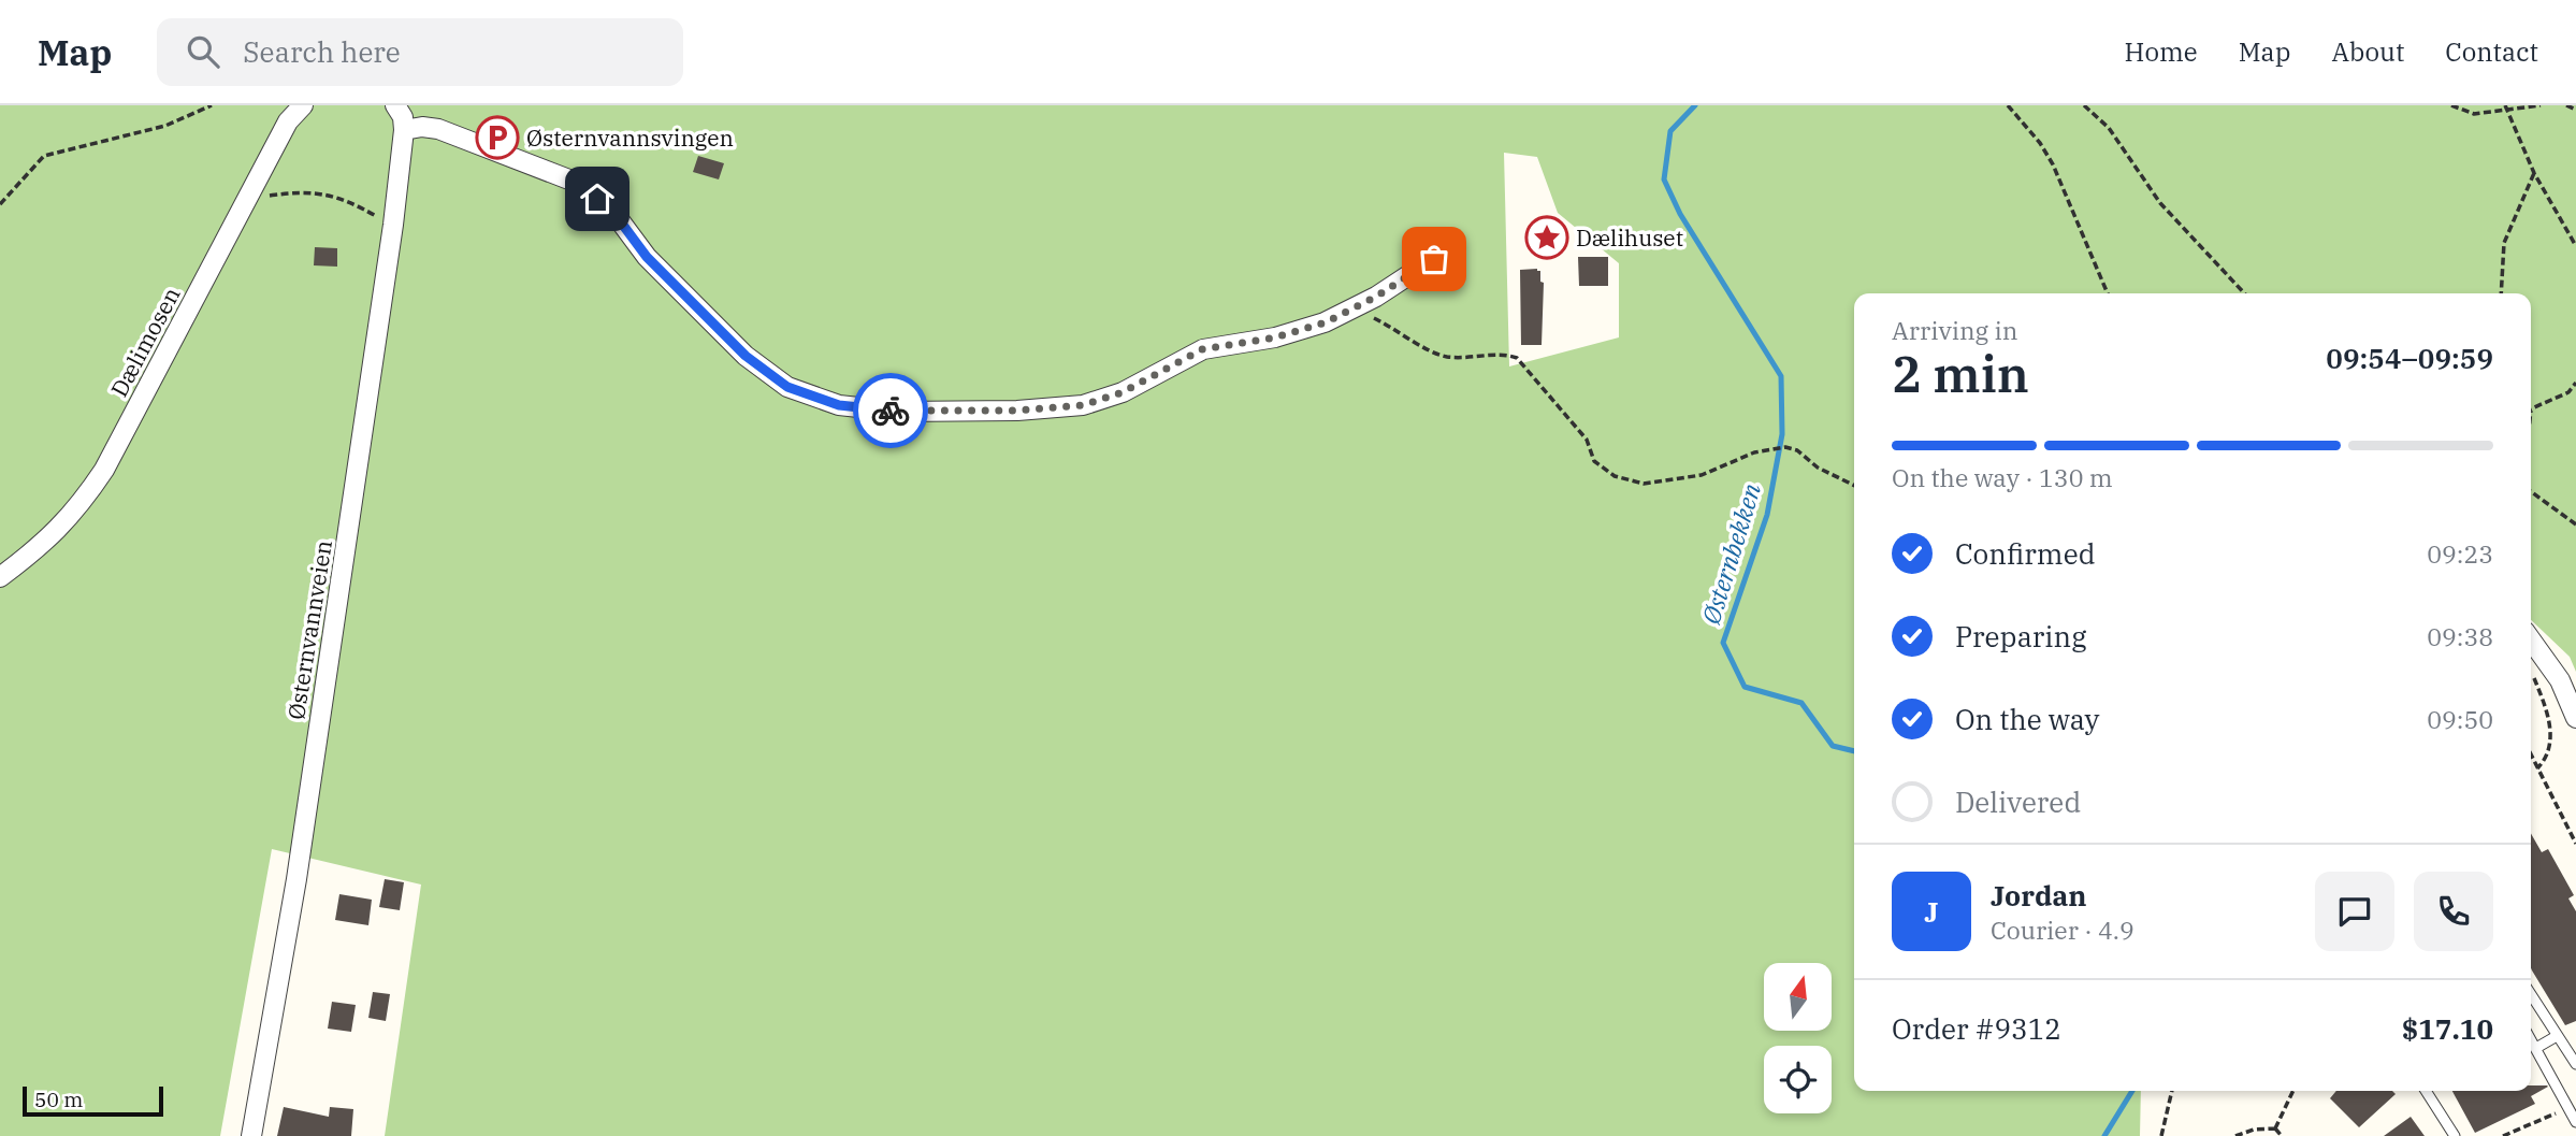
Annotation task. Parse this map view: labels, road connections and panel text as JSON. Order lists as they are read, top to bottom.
{
  "streets": {
    "street": ["Dælimosen", "Østernvannveien"]
  },
  "water": ["Østernbekken"],
  "places": {
    "parking": ["Østernvannsvingen"],
    "place": ["Dælihuset"]
  },
  "scale_bar": "50 m",
  "north": "top",
  "page": {
    "header": "Map",
    "search": "Search here",
    "nav": [
      "Home",
      "Map",
      "About",
      "Contact"
    ],
    "heading": ["2 min", "Arriving in", "09:54–09:59"],
    "panel": [
      "Jordan",
      "Courier · 4.9",
      "Order #9312",
      "$17.10"
    ],
    "bar": "On the way · 130 m",
    "list": [
      ["Confirmed", "09:23"],
      ["Preparing", "09:38"],
      ["On the way", "09:50"],
      "Delivered"
    ],
    "round": "J",
    "scale": "50 m"
  }
}
